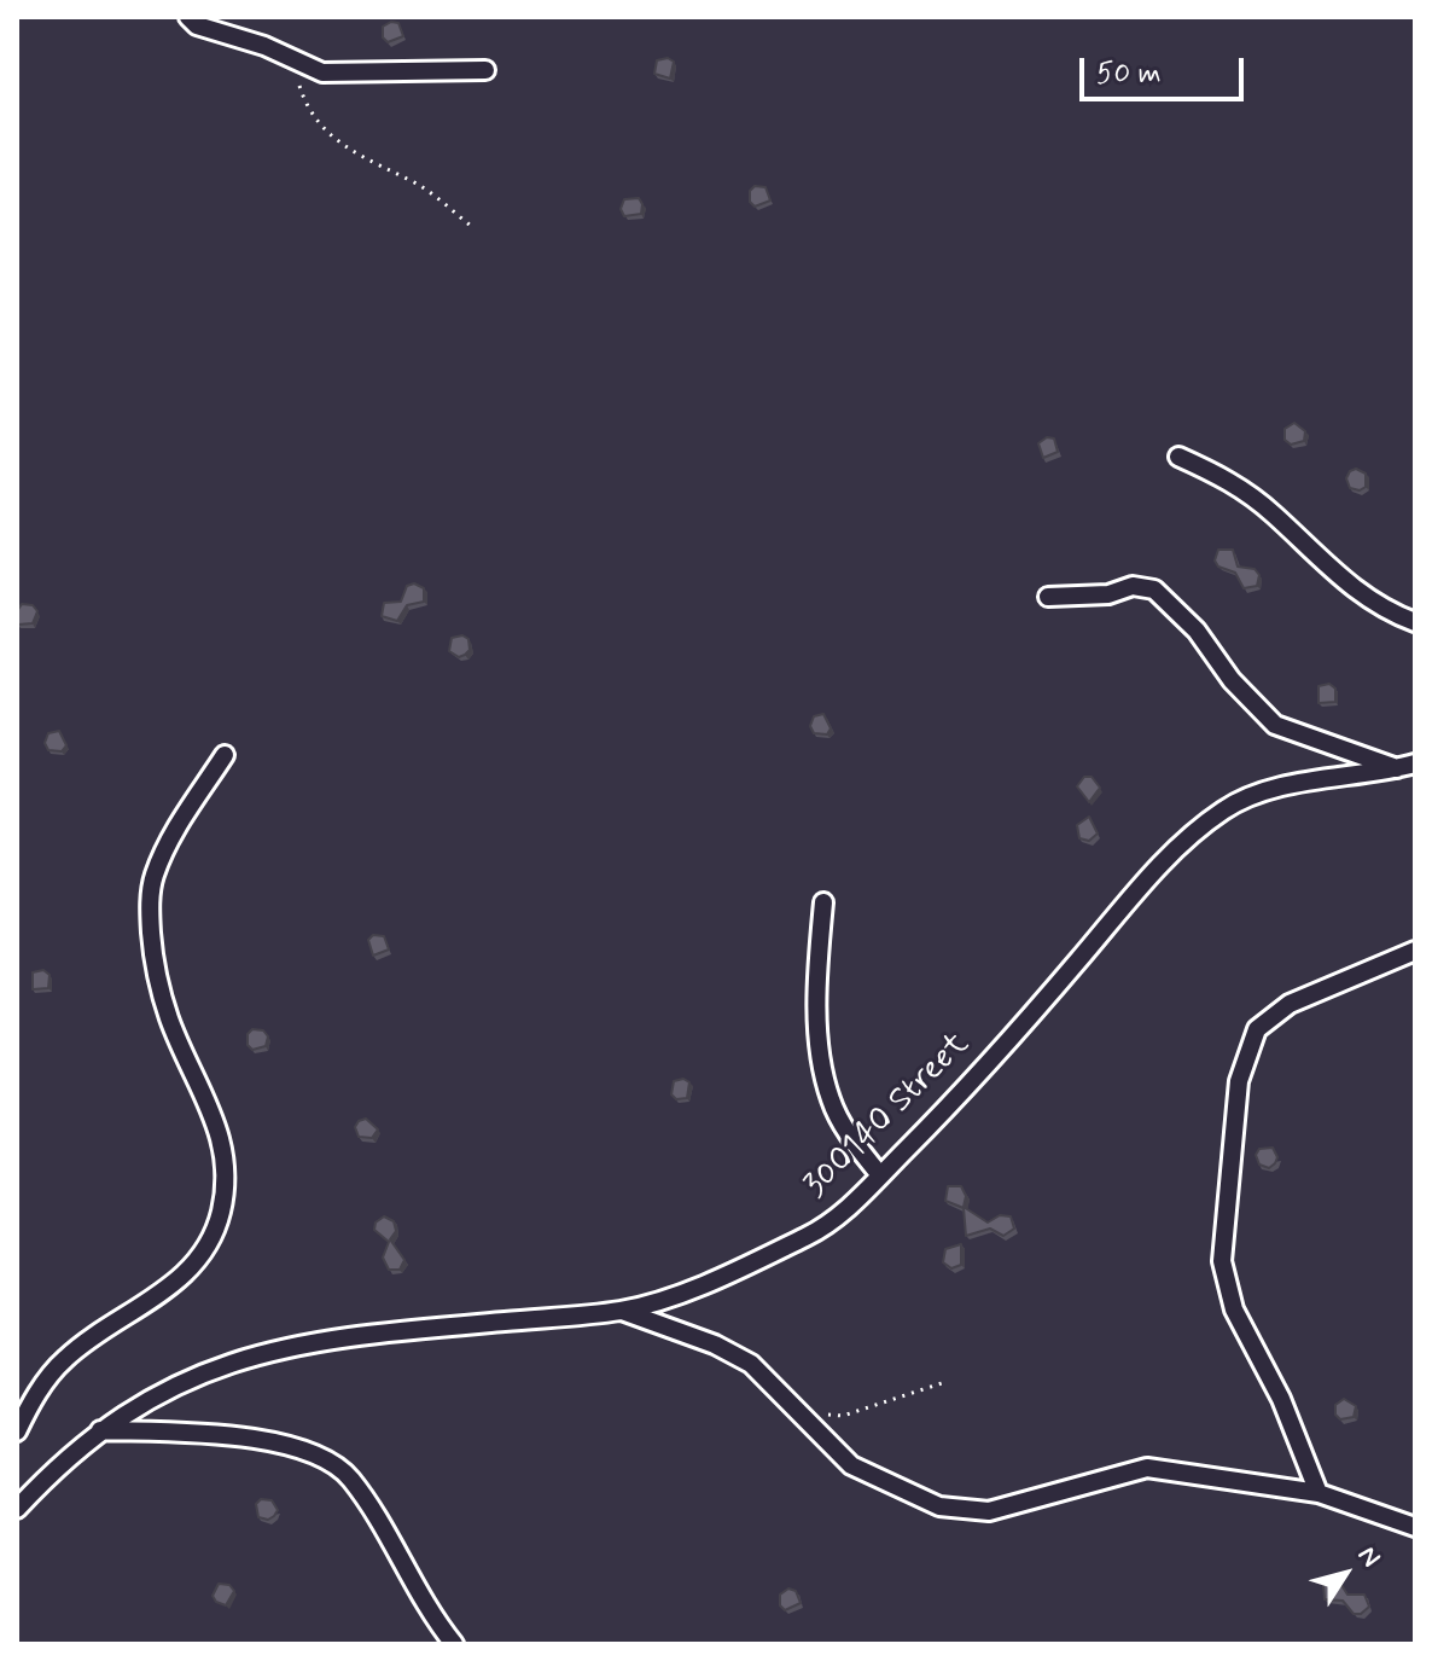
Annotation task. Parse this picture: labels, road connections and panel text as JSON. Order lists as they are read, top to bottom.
{
  "streets": {
    "street": ["300140 Street"]
  },
  "scale_bar": "50 m",
  "north": "top right"
}
